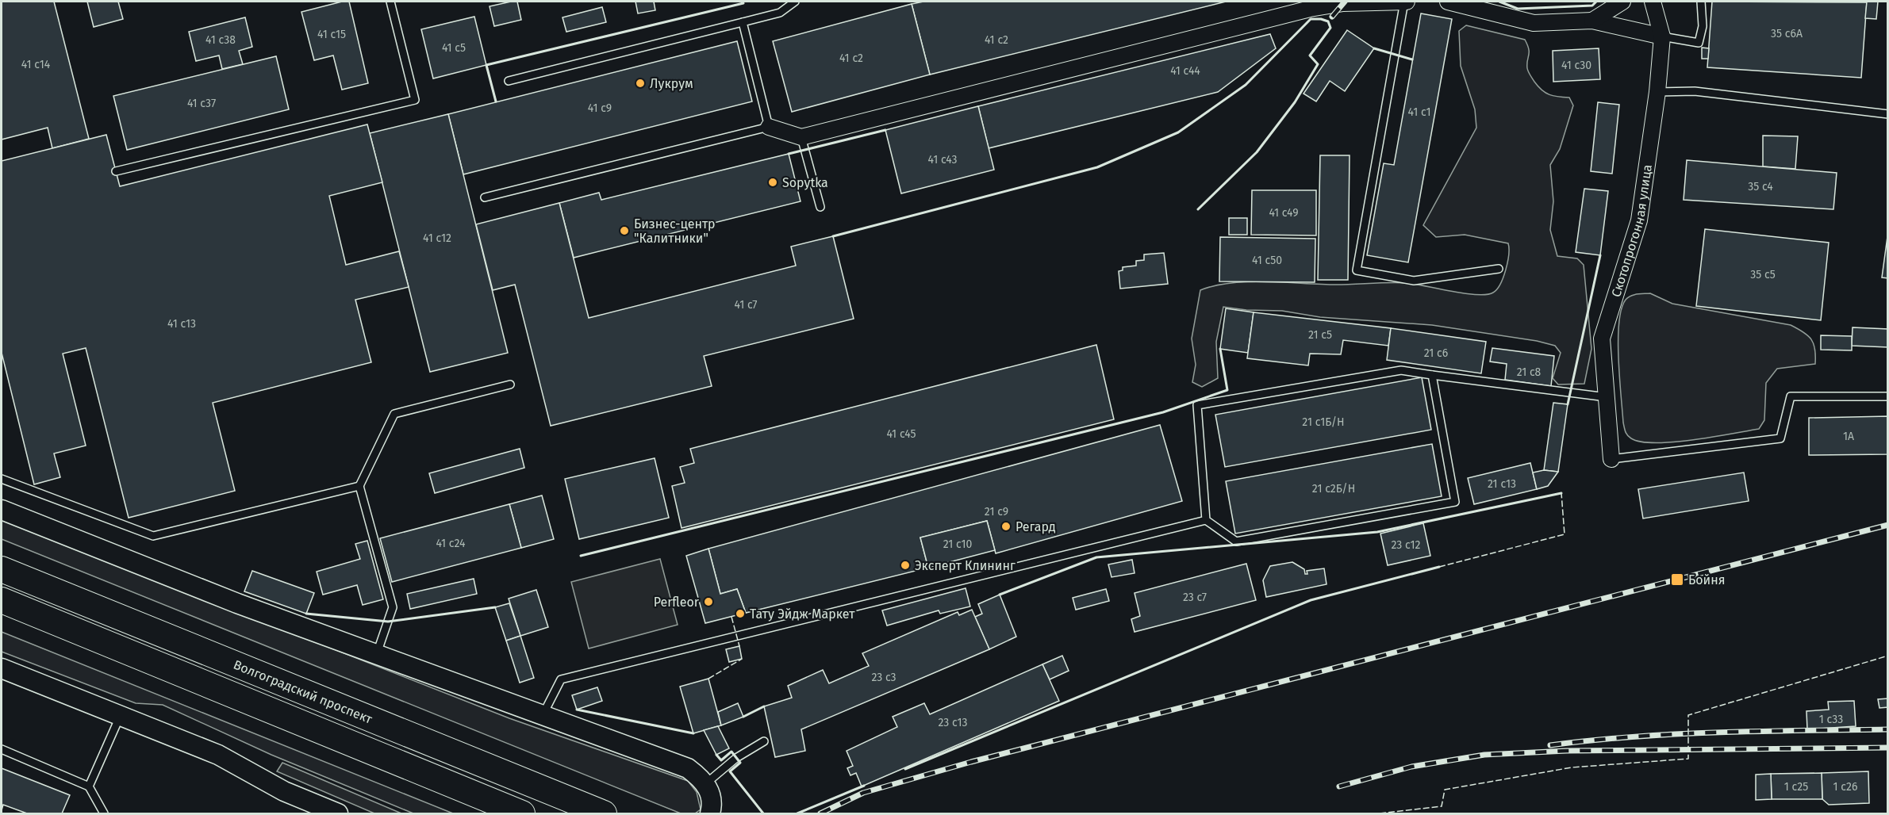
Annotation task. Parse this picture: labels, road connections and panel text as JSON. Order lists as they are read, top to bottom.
{
  "streets": {
    "main road": ["Волгоградский проспект"],
    "street": ["Скотопрогонная улица"]
  },
  "places": {
    "other": [
      "Лукрум",
      "Sopytka",
      "Бизнес-центр \"Калитники\"",
      "Регард",
      "Эксперт Клининг",
      "Perfleor",
      "Тату Эйдж Маркет"
    ],
    "transit": ["Бойня"]
  },
  "house_numbers": [
    "35 с6А",
    "41 с15",
    "41 с38",
    "41 с2",
    "41 с5",
    "41 с2",
    "41 с14",
    "41 с30",
    "41 с44",
    "41 с37",
    "41 с9",
    "41 с1",
    "41 с43",
    "35 с4",
    "41 с49",
    "41 с12",
    "41 с50",
    "35 с5",
    "41 с7",
    "41 с13",
    "21 с5",
    "21 с6",
    "21 с8",
    "21 с1Б/Н",
    "41 c45",
    "1А",
    "21 с13",
    "21 с2Б/Н",
    "21 с9",
    "41 с24",
    "21 с10",
    "23 c12",
    "23 с7",
    "23 с3",
    "1 с33",
    "23 с13",
    "1 с25",
    "1 с26"
  ]
}
